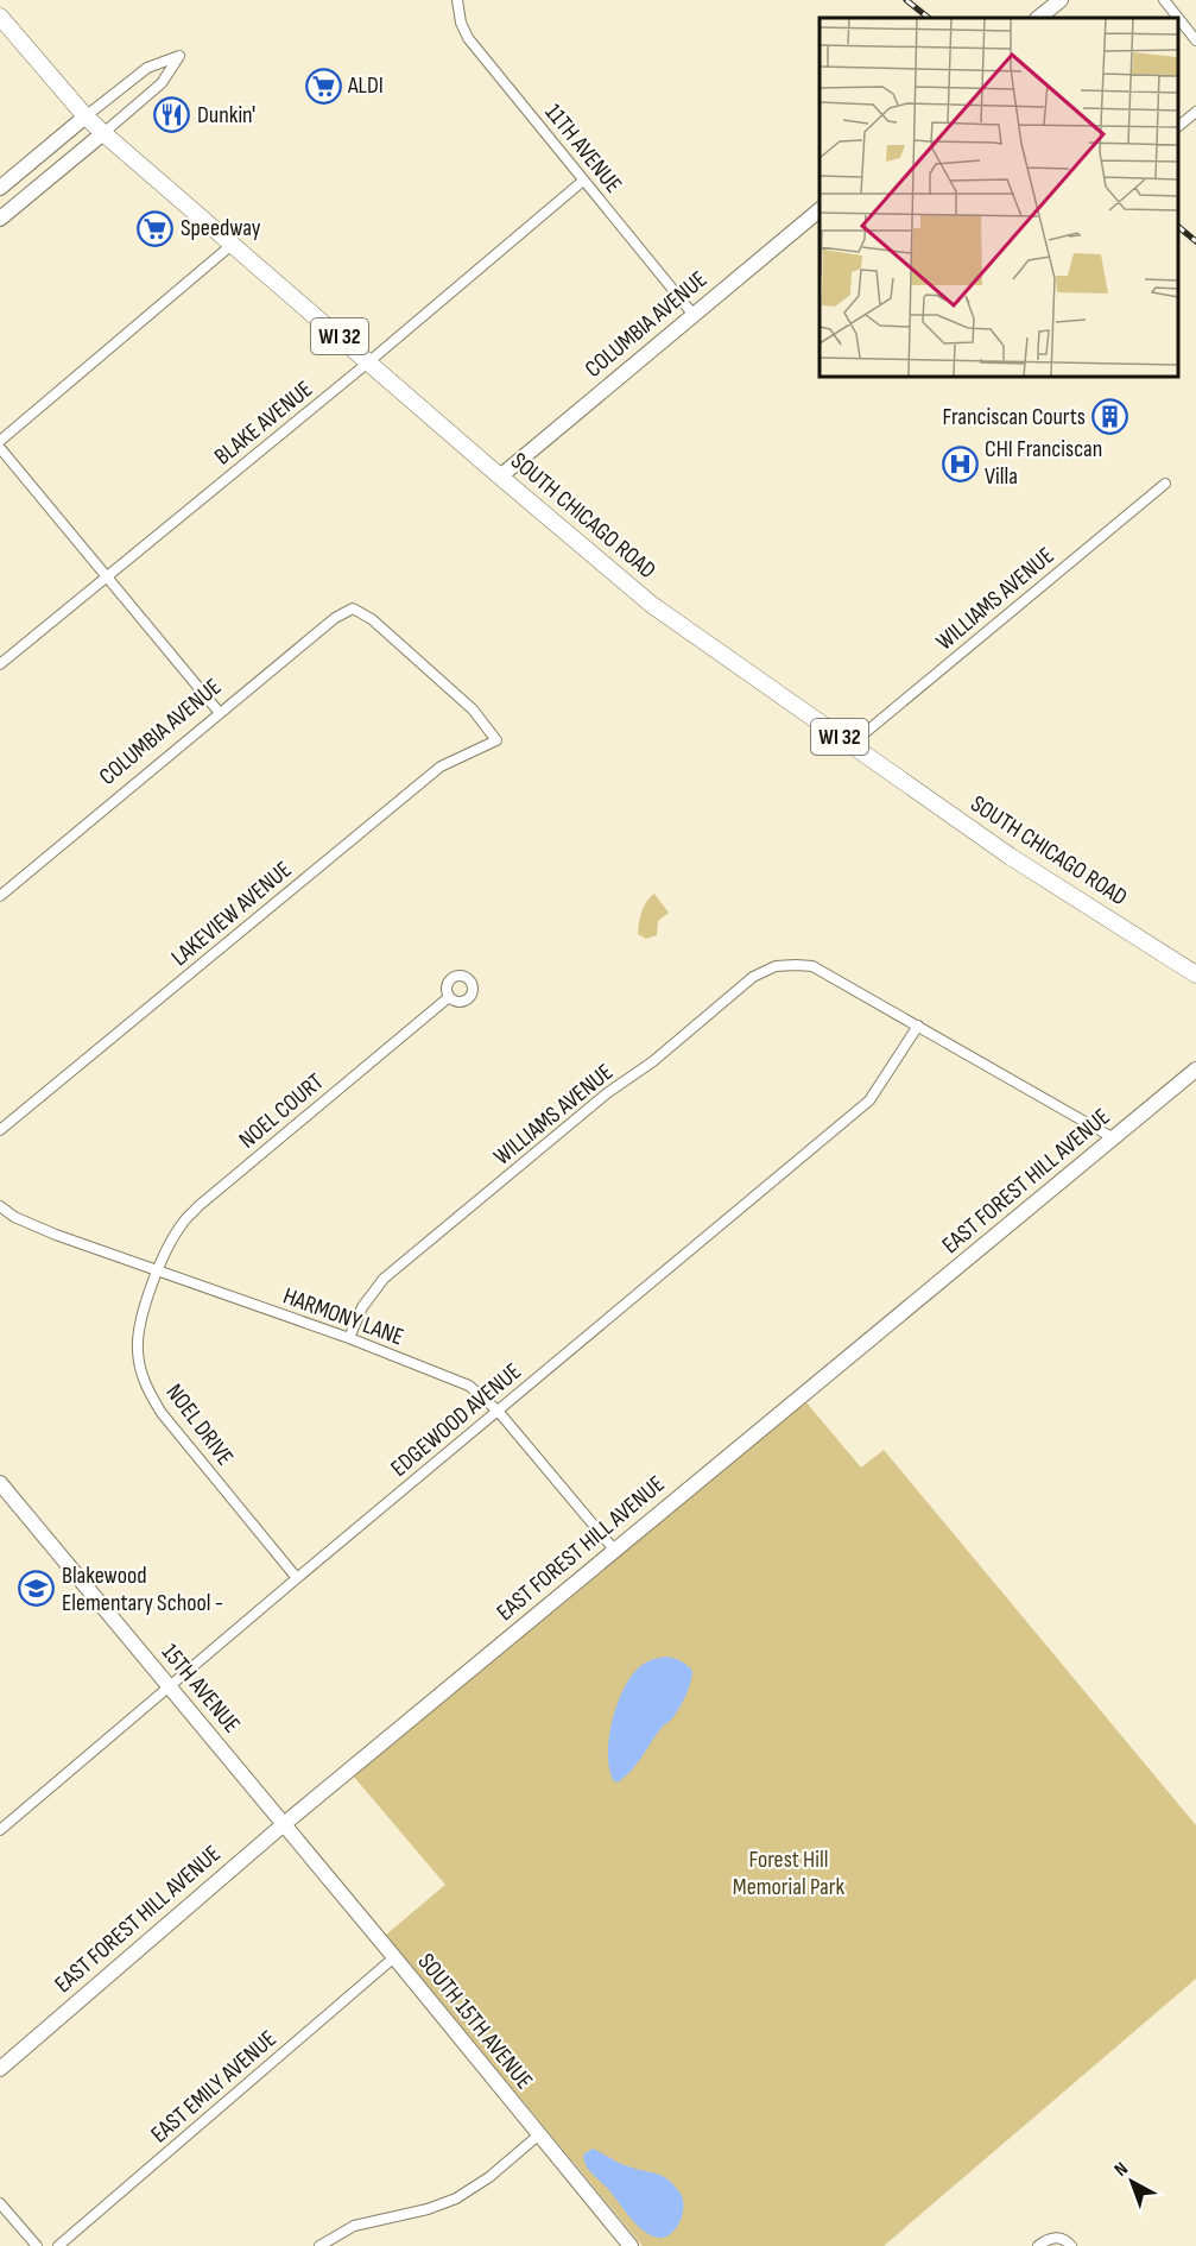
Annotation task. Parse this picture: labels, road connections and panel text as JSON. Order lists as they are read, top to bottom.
{
  "streets": {
    "main road": ["WI 32", "SOUTH CHICAGO ROAD"],
    "street": [
      "11TH AVENUE",
      "COLUMBIA AVENUE",
      "BLAKE AVENUE",
      "WILLIAMS AVENUE",
      "LAKEVIEW AVENUE",
      "NOEL COURT",
      "EAST FOREST HILL AVENUE",
      "HARMONY LANE",
      "EDGEWOOD AVENUE",
      "NOEL DRIVE",
      "15TH AVENUE",
      "SOUTH 15TH AVENUE",
      "EAST EMILY AVENUE"
    ]
  },
  "crossings": [
    ["11TH AVENUE", "COLUMBIA AVENUE"],
    ["11TH AVENUE", "BLAKE AVENUE"],
    ["COLUMBIA AVENUE", "SOUTH CHICAGO ROAD"],
    ["COLUMBIA AVENUE", "LAKEVIEW AVENUE"],
    ["BLAKE AVENUE", "SOUTH CHICAGO ROAD"],
    ["SOUTH CHICAGO ROAD", "WILLIAMS AVENUE"],
    ["WILLIAMS AVENUE", "HARMONY LANE"],
    ["WILLIAMS AVENUE", "EDGEWOOD AVENUE"],
    ["NOEL COURT", "HARMONY LANE"],
    ["NOEL COURT", "NOEL DRIVE"],
    ["EAST FOREST HILL AVENUE", "HARMONY LANE"],
    ["EAST FOREST HILL AVENUE", "15TH AVENUE"],
    ["EAST FOREST HILL AVENUE", "SOUTH 15TH AVENUE"],
    ["HARMONY LANE", "EDGEWOOD AVENUE"],
    ["HARMONY LANE", "NOEL DRIVE"],
    ["EDGEWOOD AVENUE", "NOEL DRIVE"],
    ["EDGEWOOD AVENUE", "15TH AVENUE"],
    ["15TH AVENUE", "SOUTH 15TH AVENUE"],
    ["SOUTH 15TH AVENUE", "EAST EMILY AVENUE"]
  ],
  "parks": ["Forest Hill Memorial Park"],
  "places": {
    "supermarket": ["ALDI", "Speedway"],
    "restaurant": ["Dunkin'"],
    "building": ["Franciscan Courts"],
    "hospital": ["CHI Franciscan Villa"],
    "school or university": ["Blakewood Elementary School -"]
  },
  "north": "top left"
}
